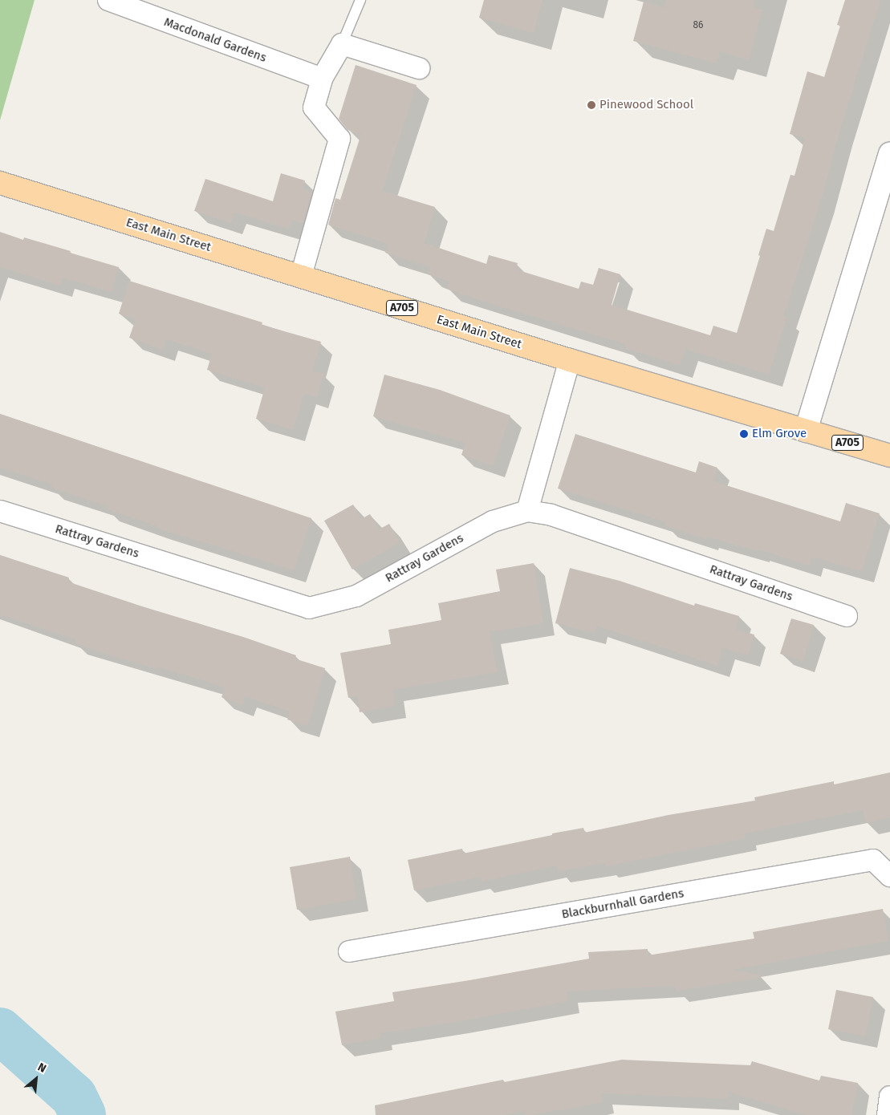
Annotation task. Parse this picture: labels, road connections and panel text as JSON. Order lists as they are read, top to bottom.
{
  "streets": {
    "main road": ["East Main Street", "A705"],
    "street": ["Macdonald Gardens", "Rattray Gardens", "Blackburnhall Gardens"]
  },
  "places": ["Pinewood School", "Elm Grove"],
  "house_numbers": ["86"],
  "north": "top right"
}
